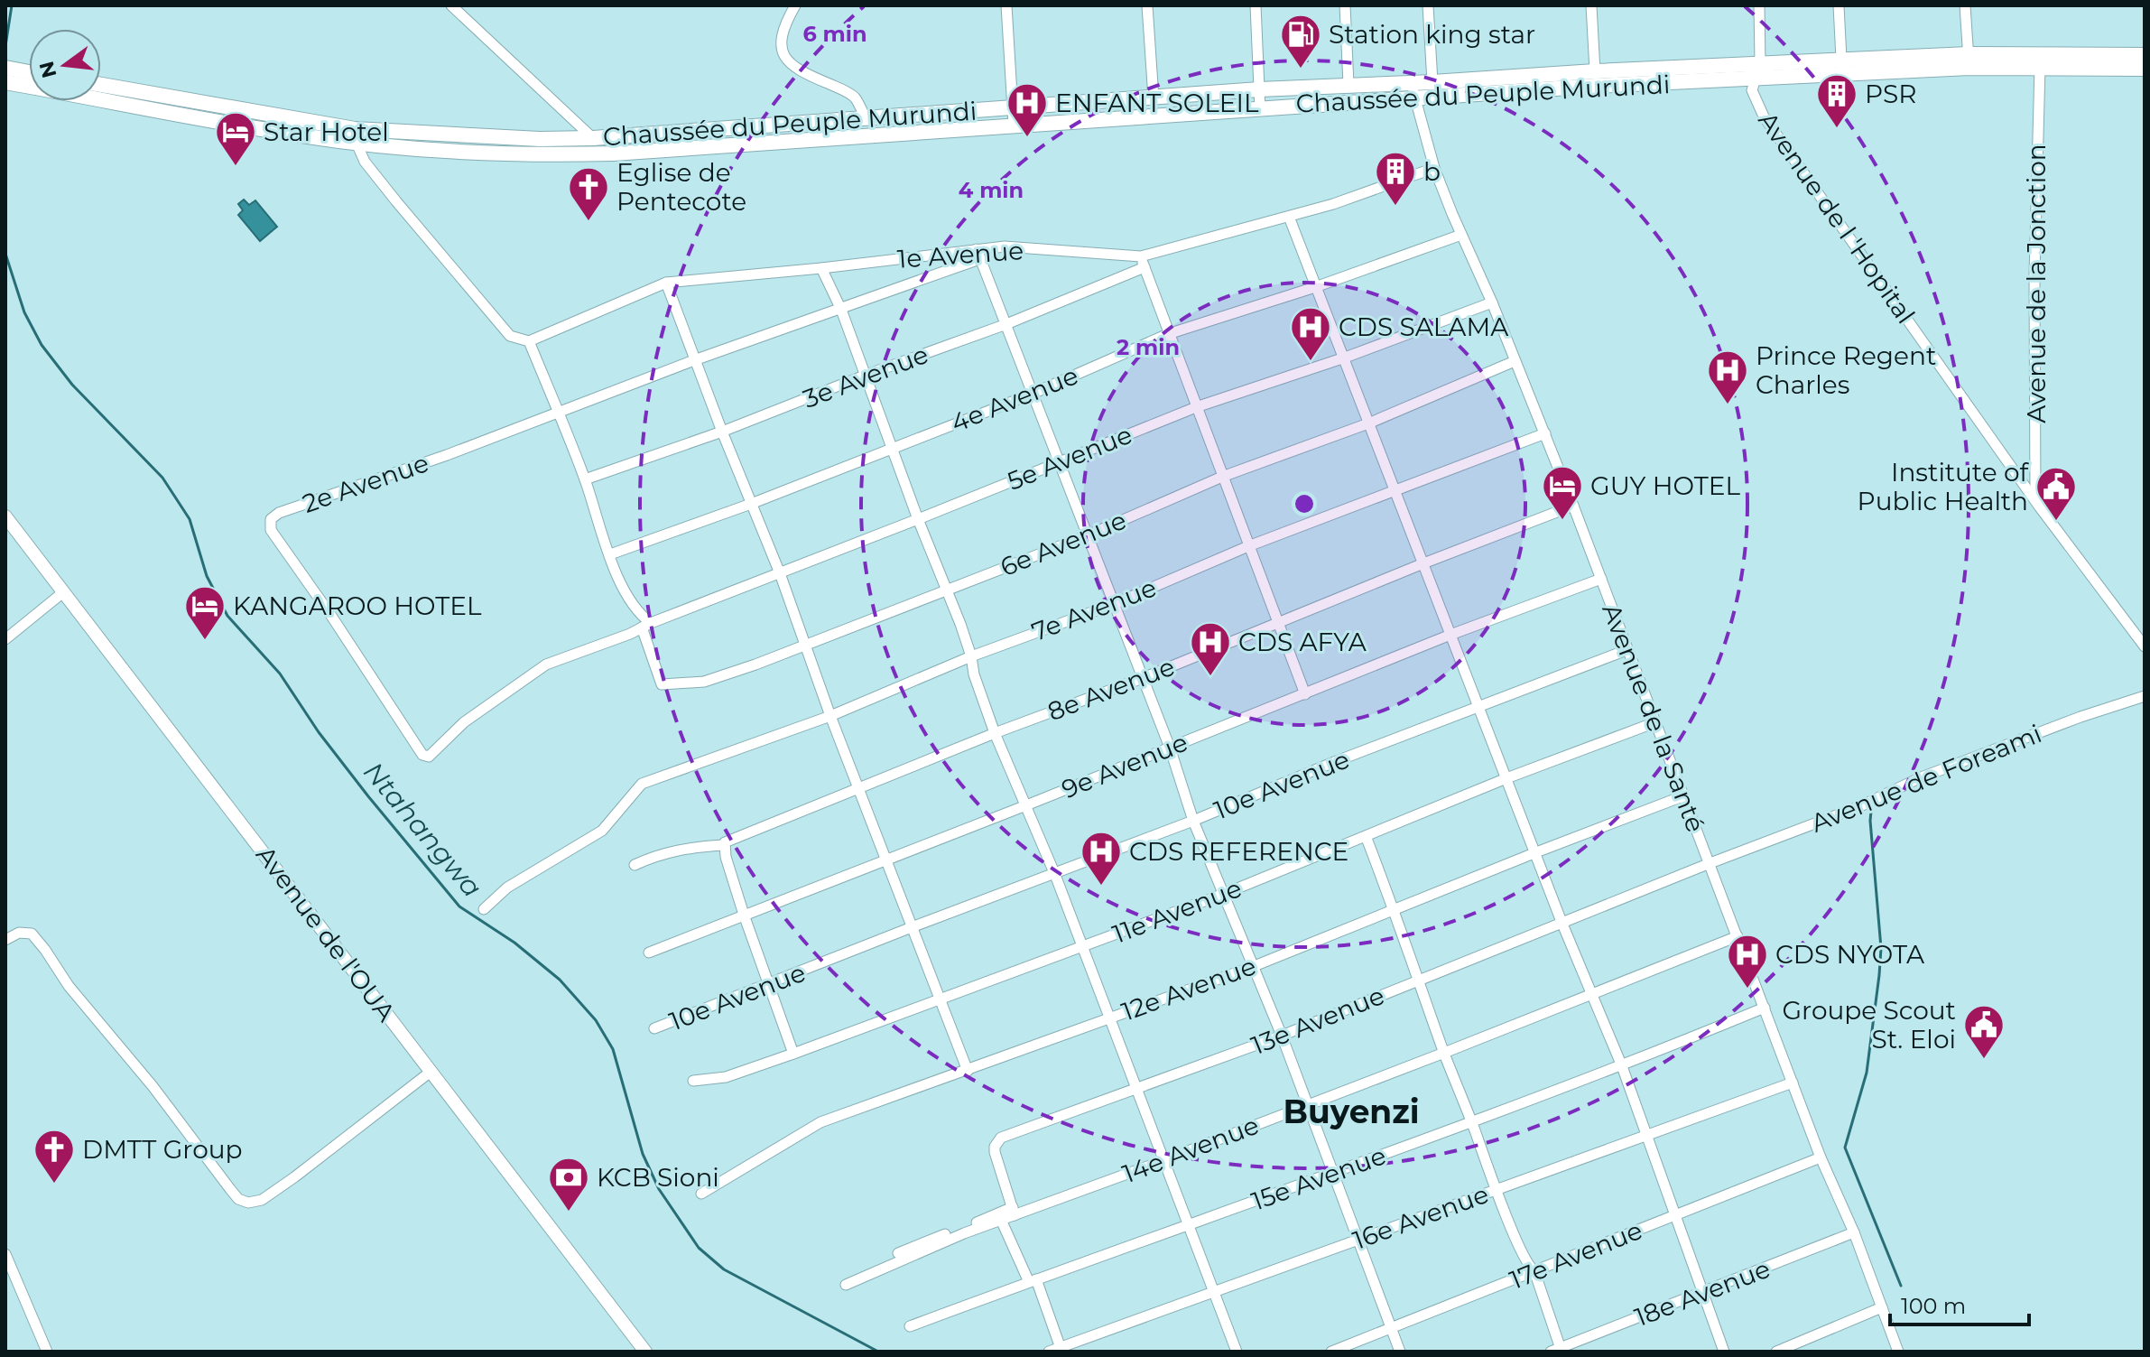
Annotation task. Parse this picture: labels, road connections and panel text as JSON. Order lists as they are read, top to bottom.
{
  "streets": {
    "highway": ["Chaussée du Peuple Murundi"],
    "main road": ["Avenue de l'OUA"],
    "street": [
      "Avenue de l 'Hopital",
      "1e Avenue",
      "Avenue de la Jonction",
      "3e Avenue",
      "4e Avenue",
      "5e Avenue",
      "2e Avenue",
      "6e Avenue",
      "7e Avenue",
      "8e Avenue",
      "Avenue de la Santé",
      "9e Avenue",
      "Avenue de Foreami",
      "10e Avenue",
      "11e Avenue",
      "12e Avenue",
      "13e Avenue",
      "14e Avenue",
      "15e Avenue",
      "16e Avenue",
      "17e Avenue",
      "18e Avenue"
    ]
  },
  "crossings": [
    ["Chaussée du Peuple Murundi", "Avenue de l 'Hopital"],
    ["Chaussée du Peuple Murundi", "Avenue de la Jonction"],
    ["Chaussée du Peuple Murundi", "Avenue de la Santé"],
    ["Avenue de l 'Hopital", "Avenue de la Jonction"],
    ["1e Avenue", "3e Avenue"],
    ["1e Avenue", "2e Avenue"],
    ["1e Avenue", "Avenue de la Santé"],
    ["4e Avenue", "Avenue de la Santé"],
    ["5e Avenue", "2e Avenue"],
    ["5e Avenue", "6e Avenue"],
    ["5e Avenue", "Avenue de la Santé"],
    ["2e Avenue", "6e Avenue"],
    ["6e Avenue", "Avenue de la Santé"],
    ["7e Avenue", "Avenue de la Santé"],
    ["8e Avenue", "Avenue de la Santé"],
    ["Avenue de la Santé", "9e Avenue"],
    ["Avenue de la Santé", "Avenue de Foreami"],
    ["Avenue de la Santé", "10e Avenue"],
    ["Avenue de la Santé", "11e Avenue"],
    ["Avenue de la Santé", "12e Avenue"],
    ["Avenue de la Santé", "13e Avenue"],
    ["Avenue de la Santé", "14e Avenue"],
    ["Avenue de la Santé", "15e Avenue"],
    ["Avenue de la Santé", "16e Avenue"],
    ["Avenue de la Santé", "17e Avenue"],
    ["Avenue de la Santé", "18e Avenue"],
    ["Avenue de Foreami", "13e Avenue"],
    ["13e Avenue", "14e Avenue"]
  ],
  "districts": ["Buyenzi"],
  "water": ["Ntahangwa"],
  "places": {
    "fuel station": ["Station king star"],
    "building": ["PSR", "b"],
    "hospital": [
      "ENFANT SOLEIL",
      "CDS SALAMA",
      "Prince Regent Charles",
      "CDS AFYA",
      "CDS REFERENCE",
      "CDS NYOTA"
    ],
    "hotel": ["Star Hotel", "GUY HOTEL", "KANGAROO HOTEL"],
    "church": ["Eglise de Pentecote", "DMTT Group"],
    "public building": ["Institute of Public Health", "Groupe Scout St. Eloi"],
    "bank": ["KCB Sioni"]
  },
  "scale_bar": "100 m",
  "north": "left",
  "rings": ["6 min", "4 min", "2 min"]
}
